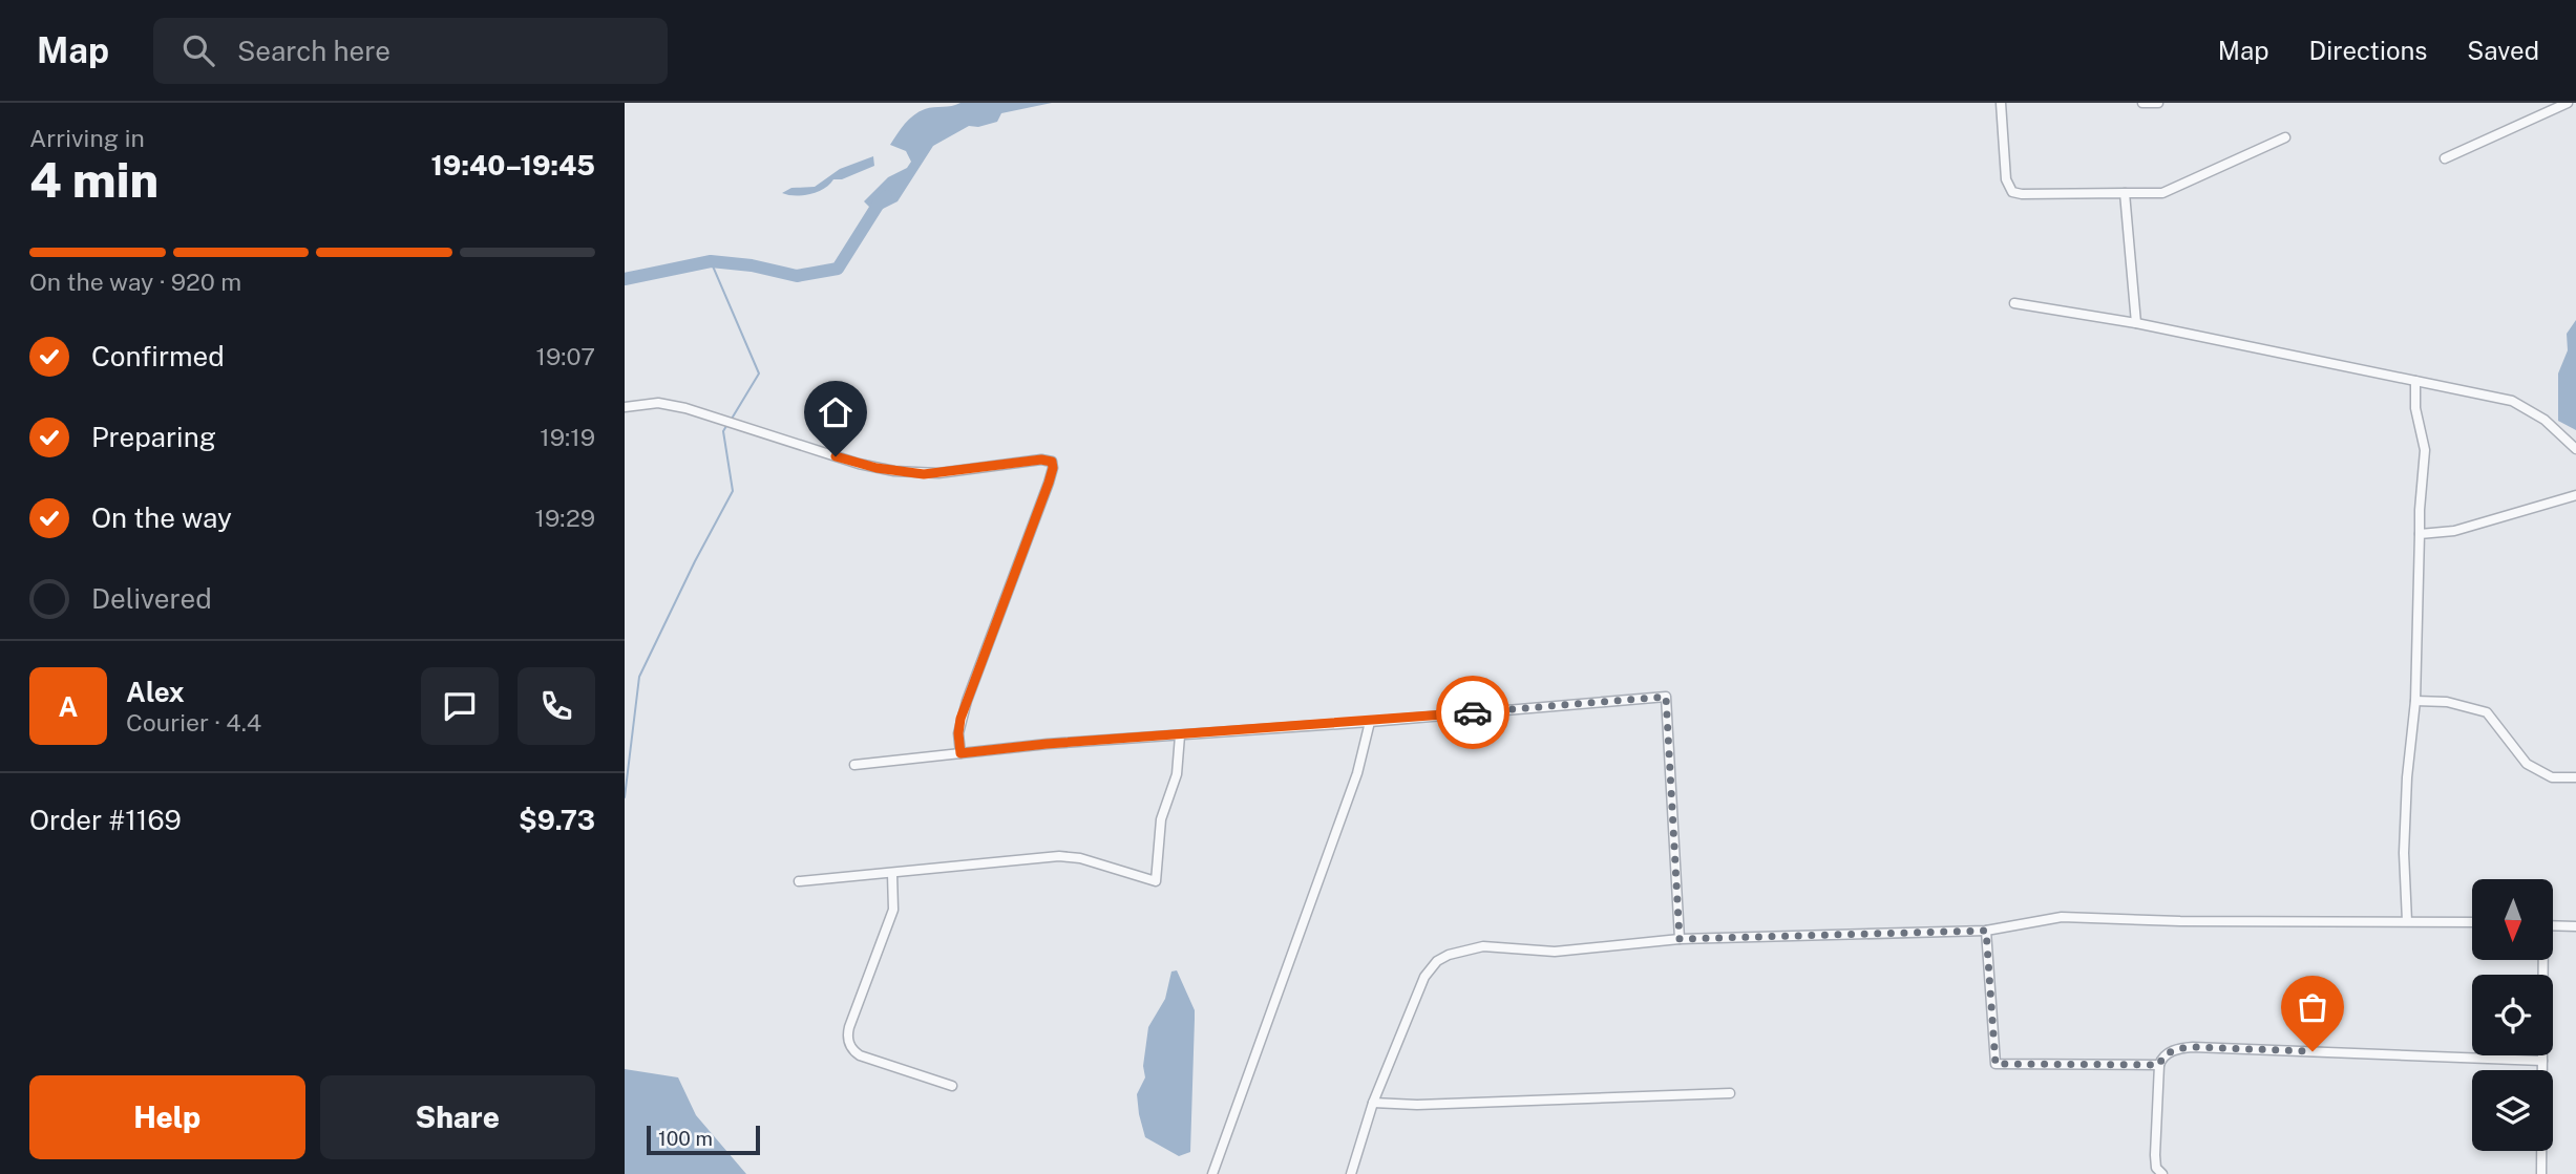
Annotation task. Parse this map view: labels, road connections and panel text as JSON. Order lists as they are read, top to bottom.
{
  "scale_bar": "100 m",
  "north": "bottom",
  "page": {
    "header": "Map",
    "search": "Search here",
    "nav": ["Map", "Directions", "Saved"],
    "heading": ["4 min", "Arriving in", "19:40–19:45"],
    "panel": [
      "Alex",
      "Courier · 4.4",
      "Order #1169",
      "$9.73"
    ],
    "bar": "On the way · 920 m",
    "list": [
      ["Confirmed", "19:07"],
      ["Preparing", "19:19"],
      ["On the way", "19:29"],
      "Delivered"
    ],
    "round": "A",
    "buttons": ["Help", "Share"],
    "scale": "100 m"
  }
}
